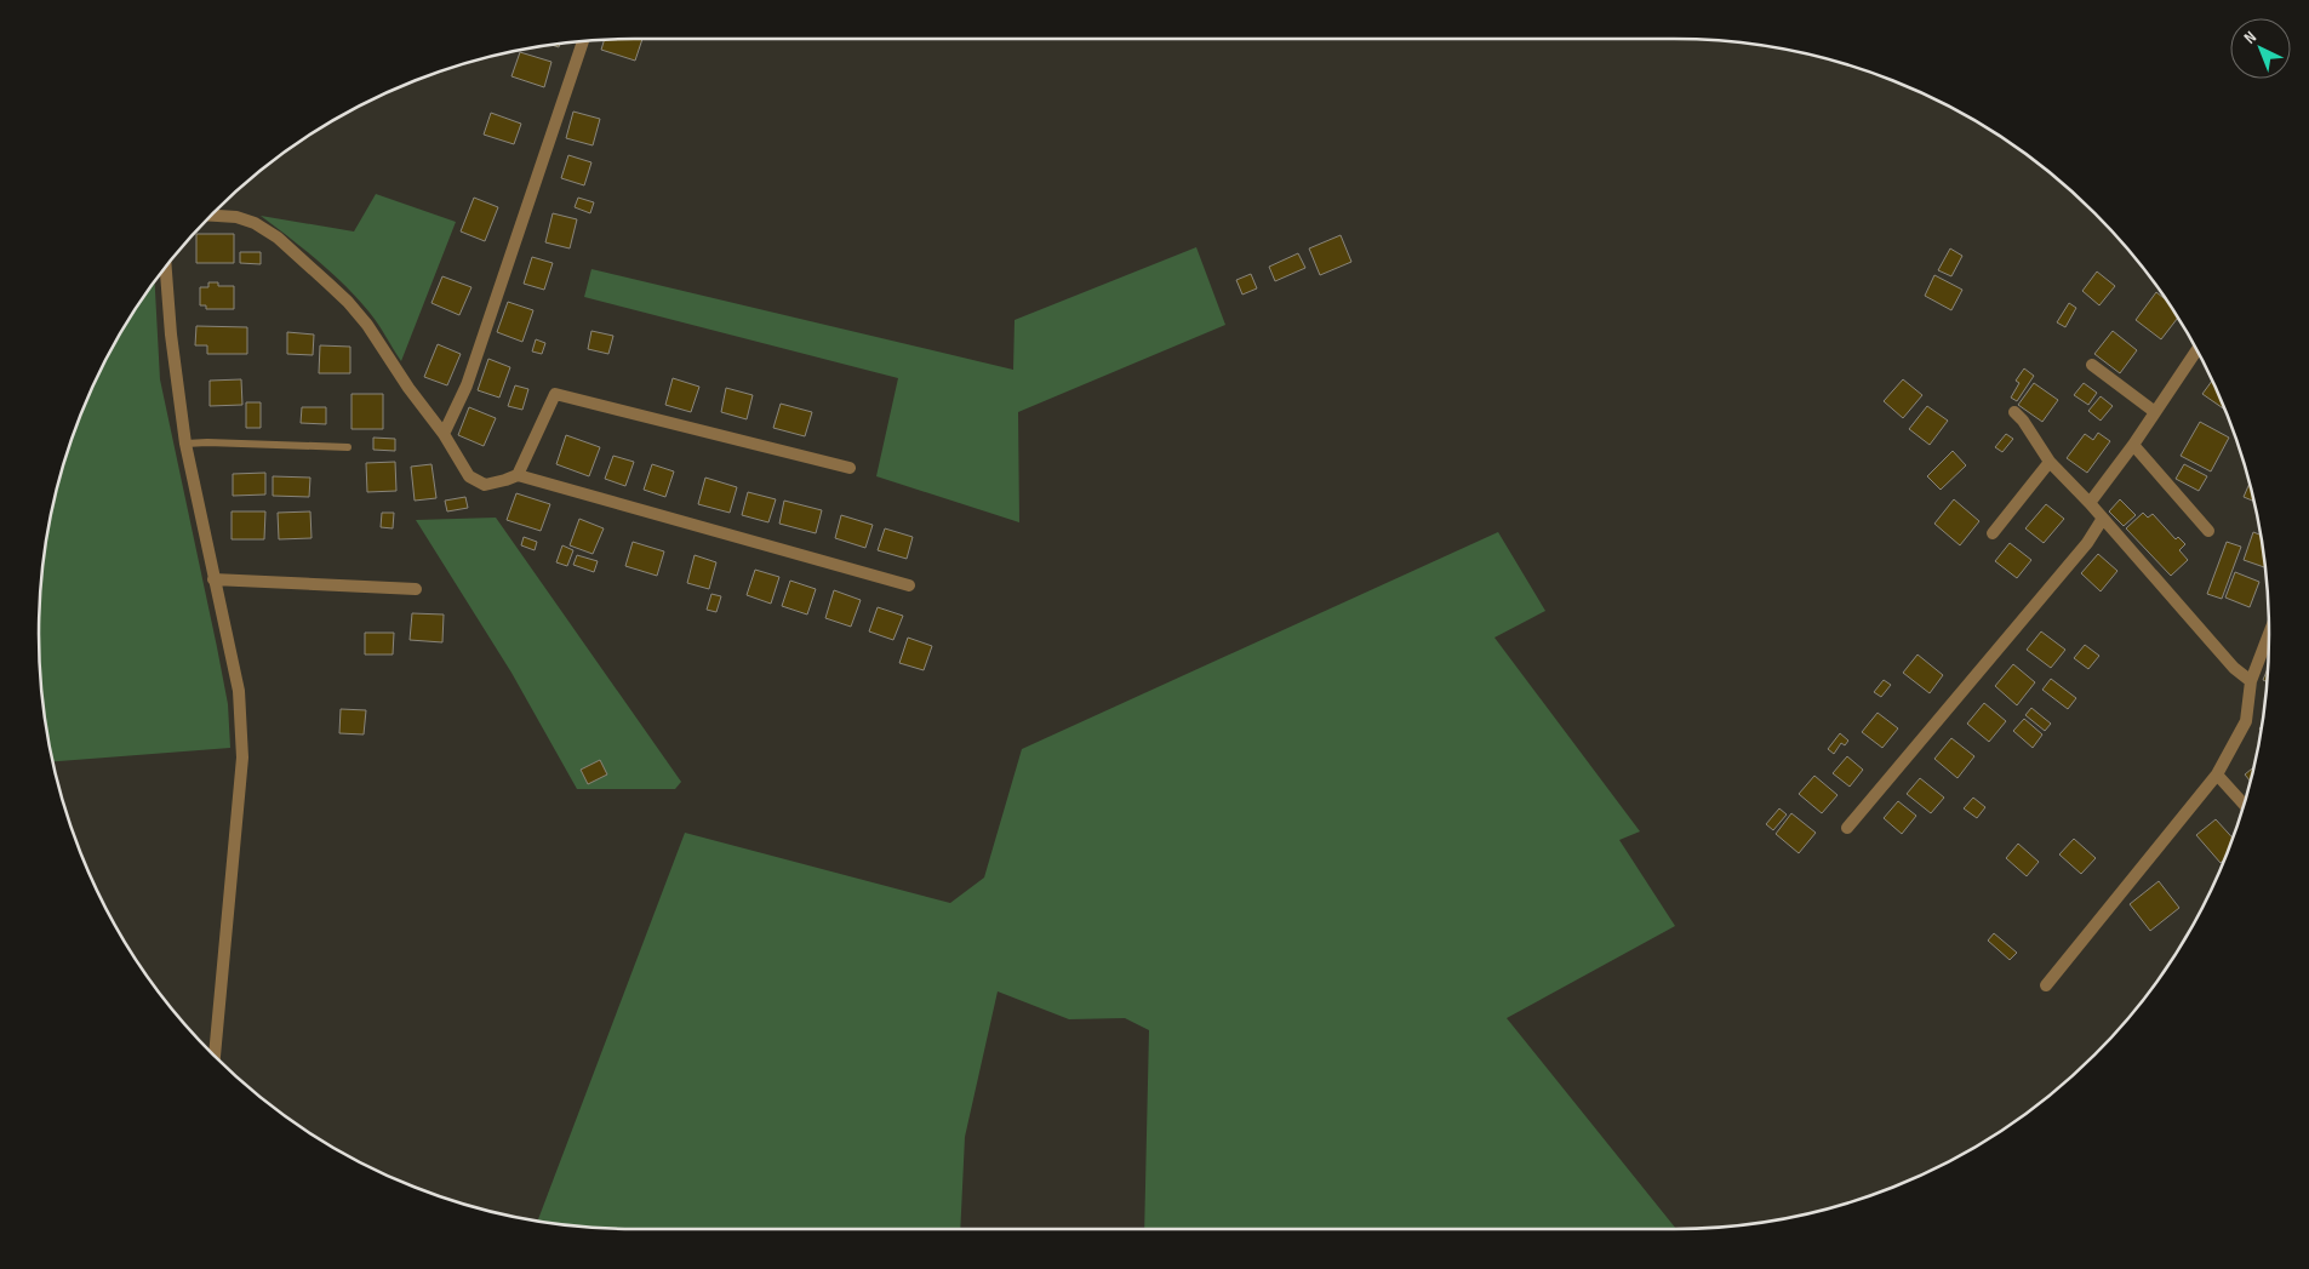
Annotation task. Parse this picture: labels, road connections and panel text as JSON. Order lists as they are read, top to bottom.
{
  "north": "top left"
}
